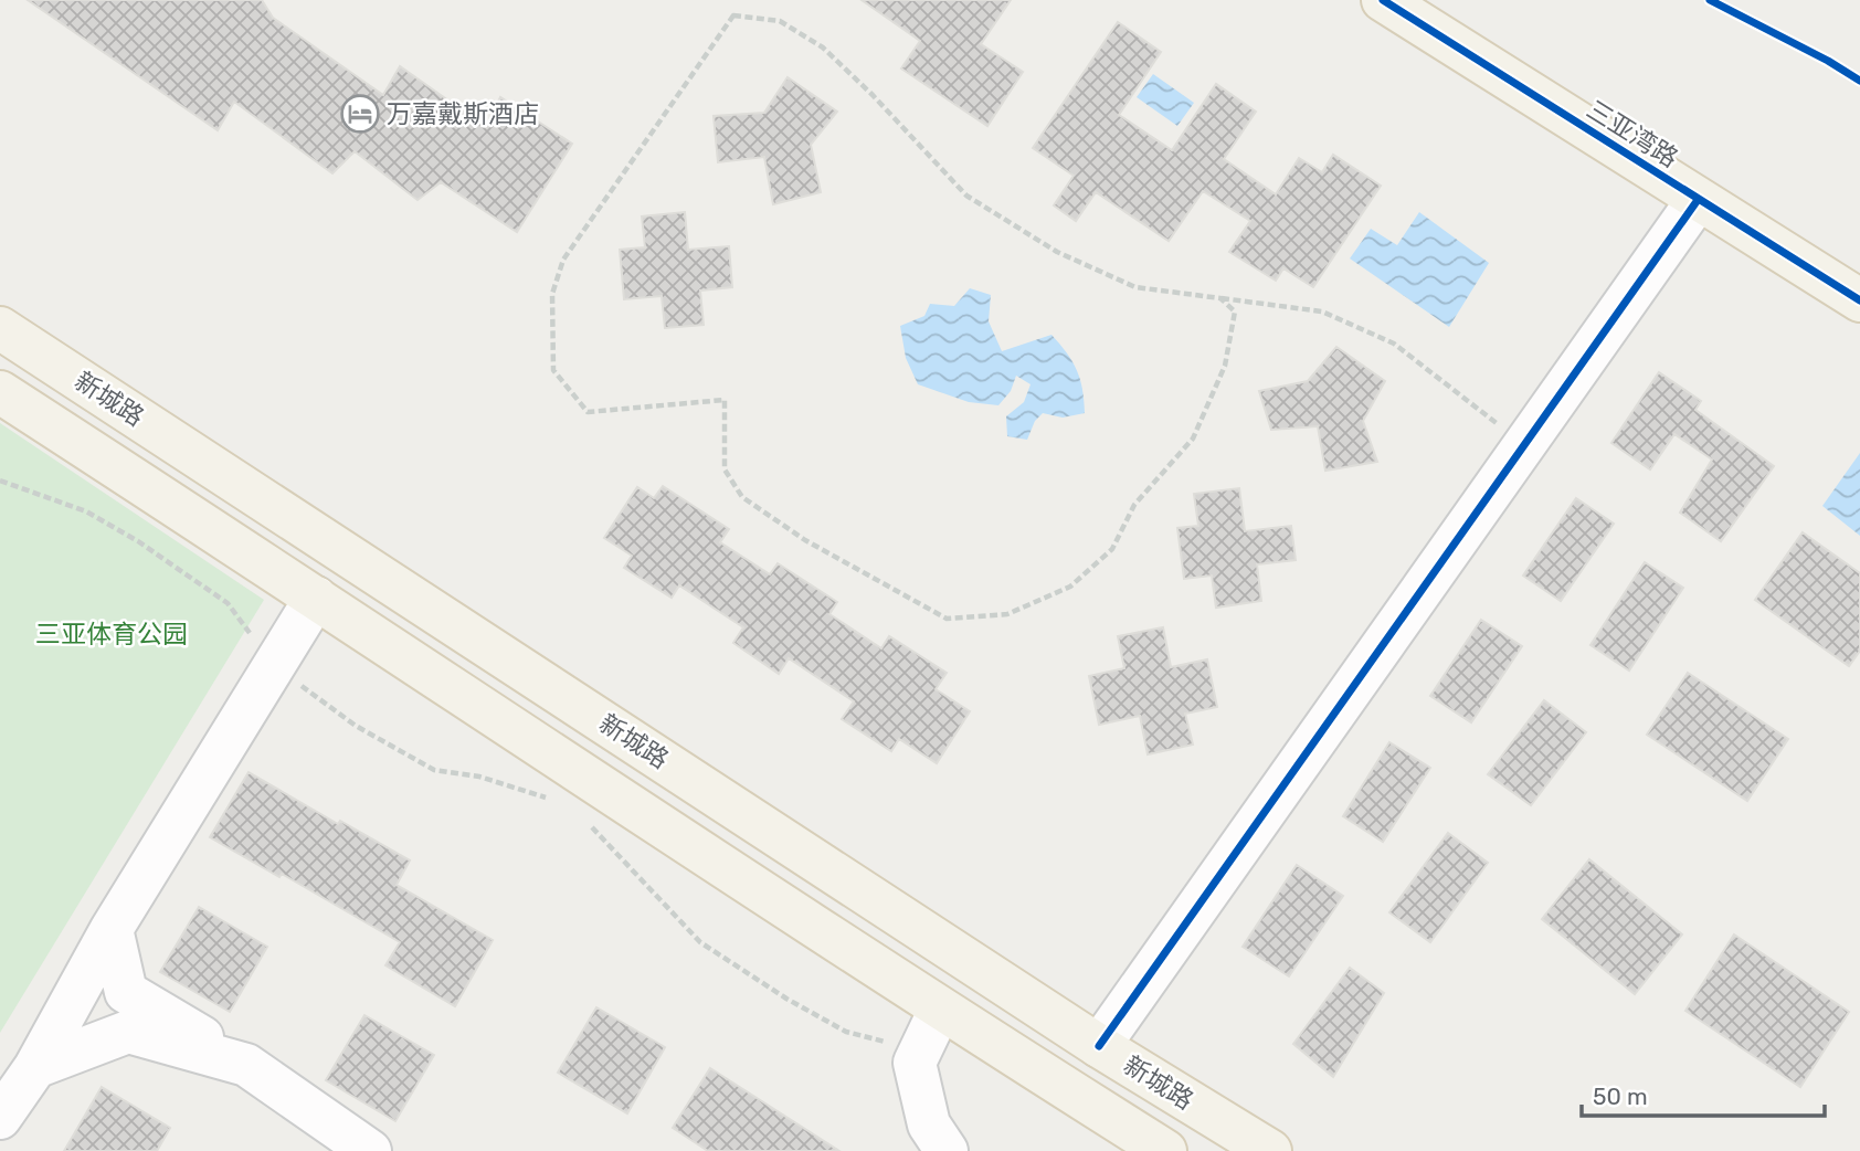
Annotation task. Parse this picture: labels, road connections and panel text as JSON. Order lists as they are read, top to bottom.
{
  "streets": {
    "main road": ["三亚湾路", "新城路"]
  },
  "parks": ["三亚体育公园"],
  "places": {
    "hotel": ["万嘉戴斯酒店"]
  },
  "scale_bar": "50 m"
}
